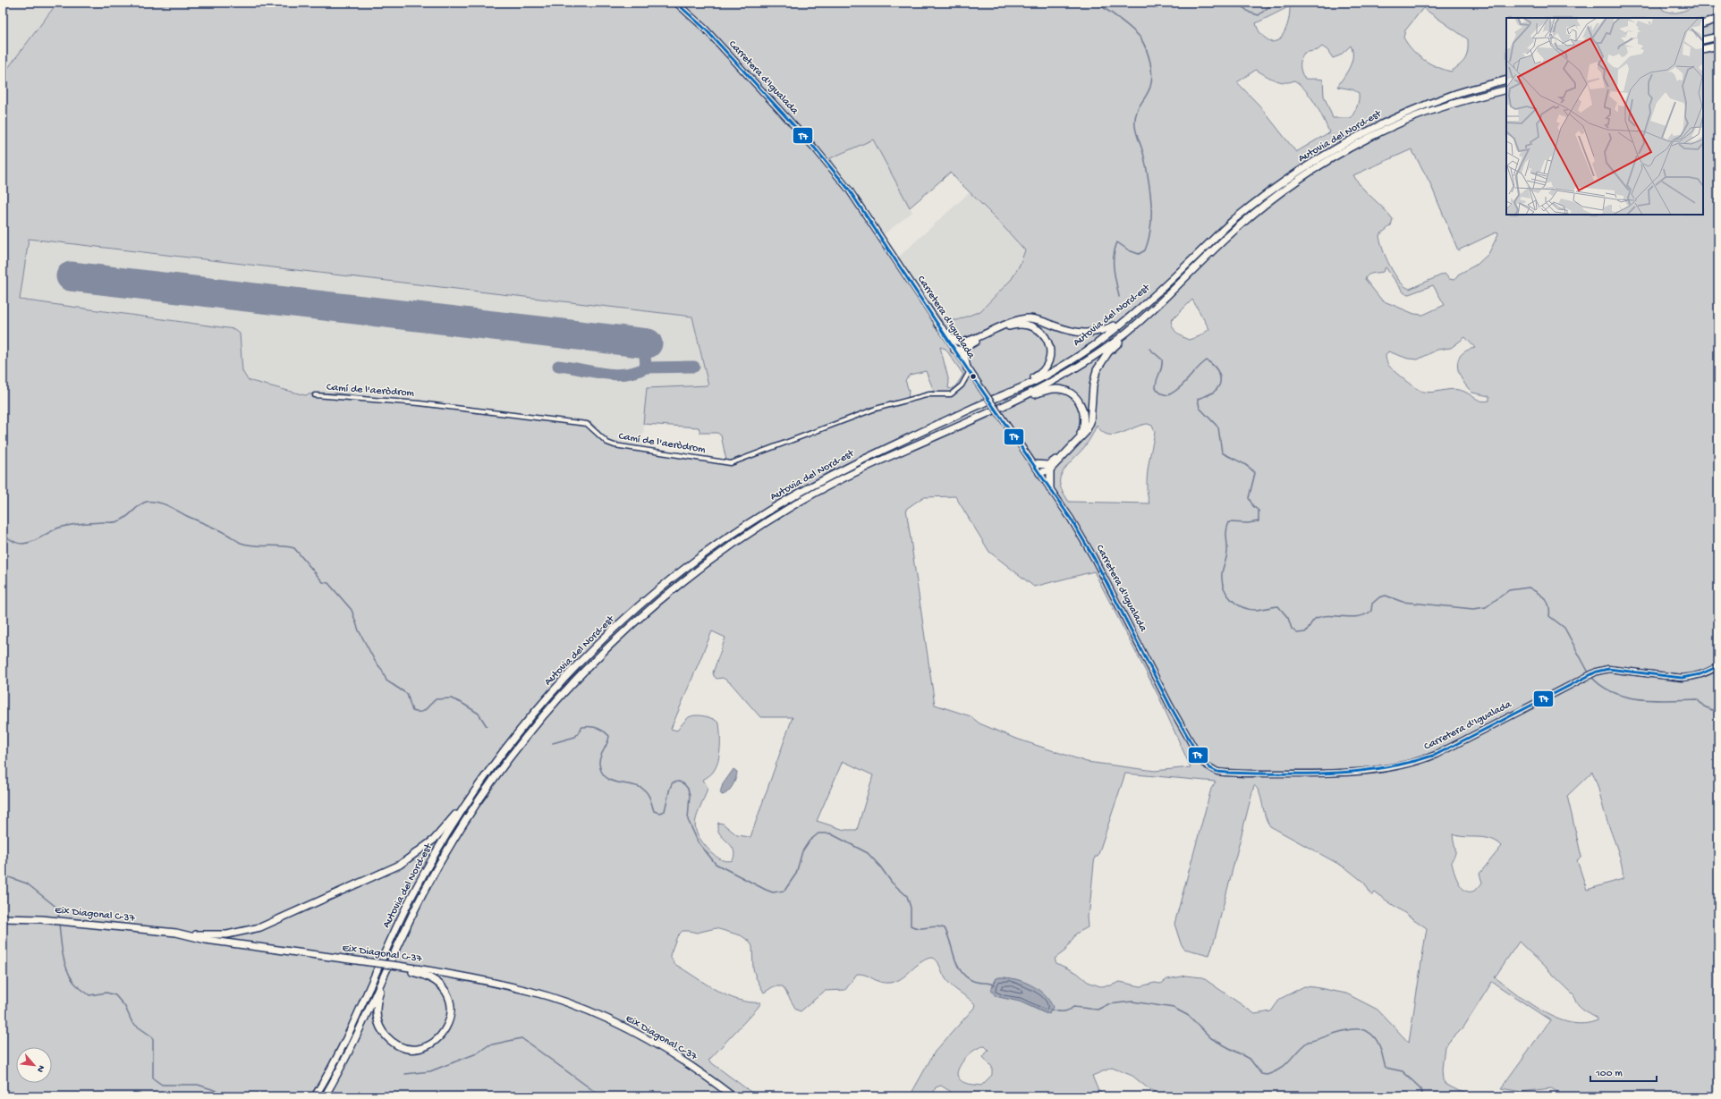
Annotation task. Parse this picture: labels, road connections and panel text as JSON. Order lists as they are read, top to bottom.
{
  "streets": {
    "highway": ["Autovia del Nord-est", "Eix Diagonal C-37"],
    "street": ["Carretera d'Igualada", "Camí de l'aeròdrom"]
  },
  "crossings": [
    ["Carretera d'Igualada", "Camí de l'aeròdrom"]
  ],
  "lines": ["transit line T7"],
  "scale_bar": "100 m",
  "north": "bottom right"
}
